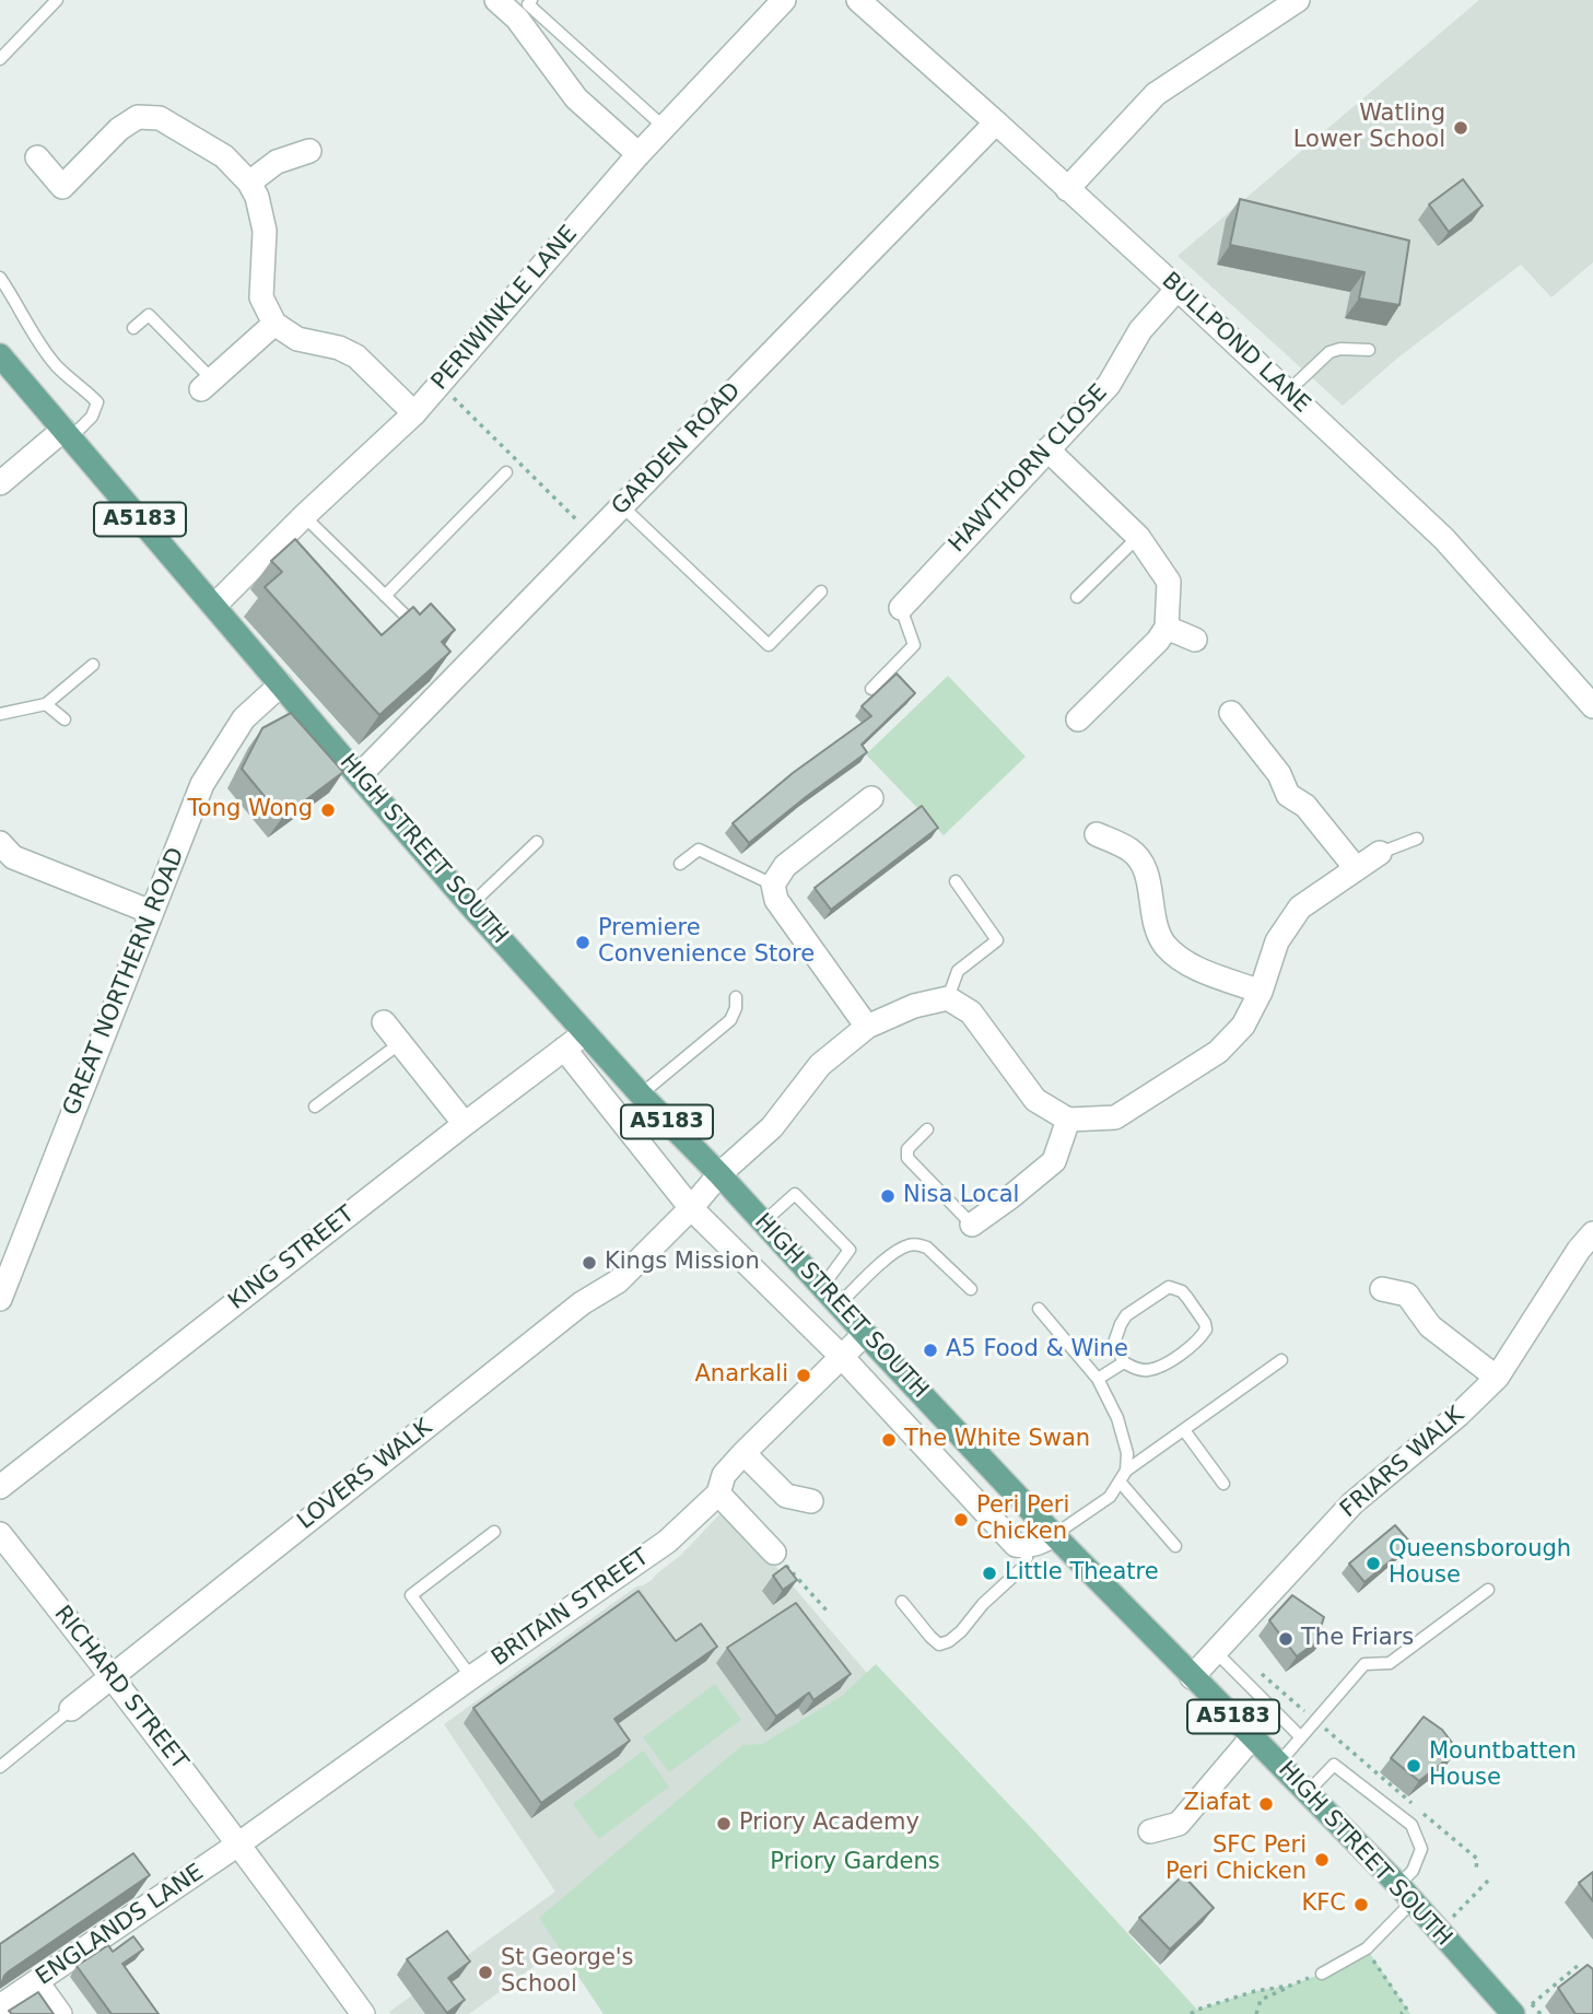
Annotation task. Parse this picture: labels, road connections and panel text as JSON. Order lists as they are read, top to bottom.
{
  "streets": {
    "main road": ["A5183", "HIGH STREET SOUTH"],
    "street": [
      "PERIWINKLE LANE",
      "BULLPOND LANE",
      "GARDEN ROAD",
      "HAWTHORN CLOSE",
      "GREAT NORTHERN ROAD",
      "KING STREET",
      "FRIARS WALK",
      "LOVERS WALK",
      "BRITAIN STREET",
      "RICHARD STREET",
      "ENGLANDS LANE"
    ]
  },
  "crossings": [
    ["PERIWINKLE LANE", "A5183"],
    ["BULLPOND LANE", "GARDEN ROAD"],
    ["BULLPOND LANE", "HAWTHORN CLOSE"],
    ["GARDEN ROAD", "HIGH STREET SOUTH"],
    ["A5183", "HIGH STREET SOUTH"],
    ["A5183", "GREAT NORTHERN ROAD"],
    ["HIGH STREET SOUTH", "GREAT NORTHERN ROAD"],
    ["HIGH STREET SOUTH", "KING STREET"],
    ["HIGH STREET SOUTH", "FRIARS WALK"],
    ["HIGH STREET SOUTH", "LOVERS WALK"],
    ["HIGH STREET SOUTH", "BRITAIN STREET"],
    ["LOVERS WALK", "RICHARD STREET"],
    ["BRITAIN STREET", "RICHARD STREET"],
    ["BRITAIN STREET", "ENGLANDS LANE"],
    ["RICHARD STREET", "ENGLANDS LANE"]
  ],
  "parks": ["Priory Gardens"],
  "places": [
    "Watling Lower School",
    "Tong Wong",
    "Premiere Convenience Store",
    "Nisa Local",
    "Kings Mission",
    "A5 Food & Wine",
    "Anarkali",
    "The White Swan",
    "Peri Peri Chicken",
    "Queensborough House",
    "Little Theatre",
    "The Friars",
    "Mountbatten House",
    "Ziafat",
    "Priory Academy",
    "SFC Peri Peri Chicken",
    "KFC",
    "St George's School"
  ]
}
